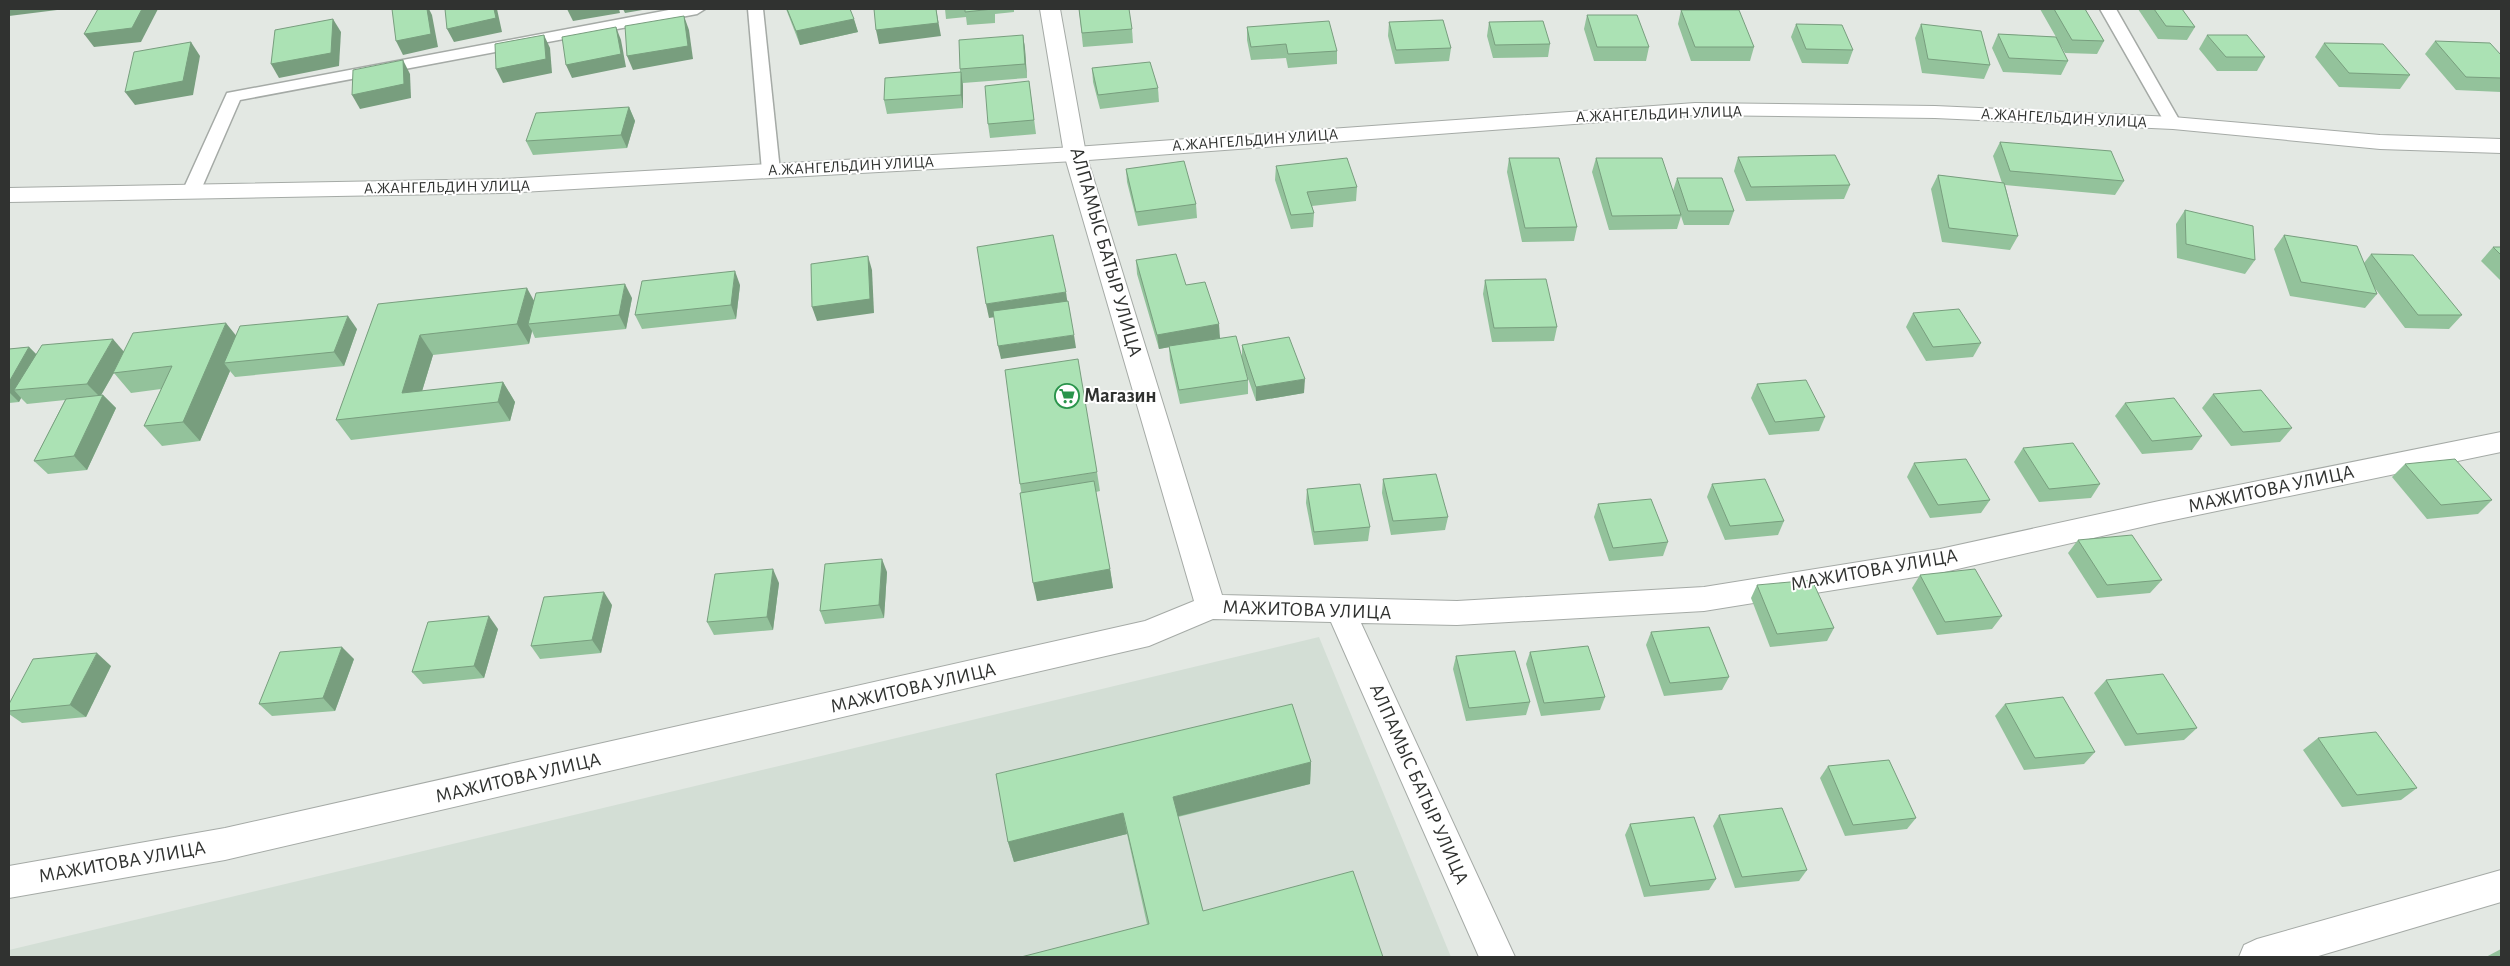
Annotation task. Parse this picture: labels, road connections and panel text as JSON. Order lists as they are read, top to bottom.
{
  "streets": {
    "street": ["А.ЖАНГЕЛЬДИН УЛИЦА", "АЛПАМЫС БАТЫР УЛИЦА", "МАЖИТОВА УЛИЦА"]
  },
  "crossings": [
    ["А.ЖАНГЕЛЬДИН УЛИЦА", "АЛПАМЫС БАТЫР УЛИЦА"],
    ["АЛПАМЫС БАТЫР УЛИЦА", "МАЖИТОВА УЛИЦА"]
  ],
  "places": {
    "supermarket": ["Магазин"]
  }
}
